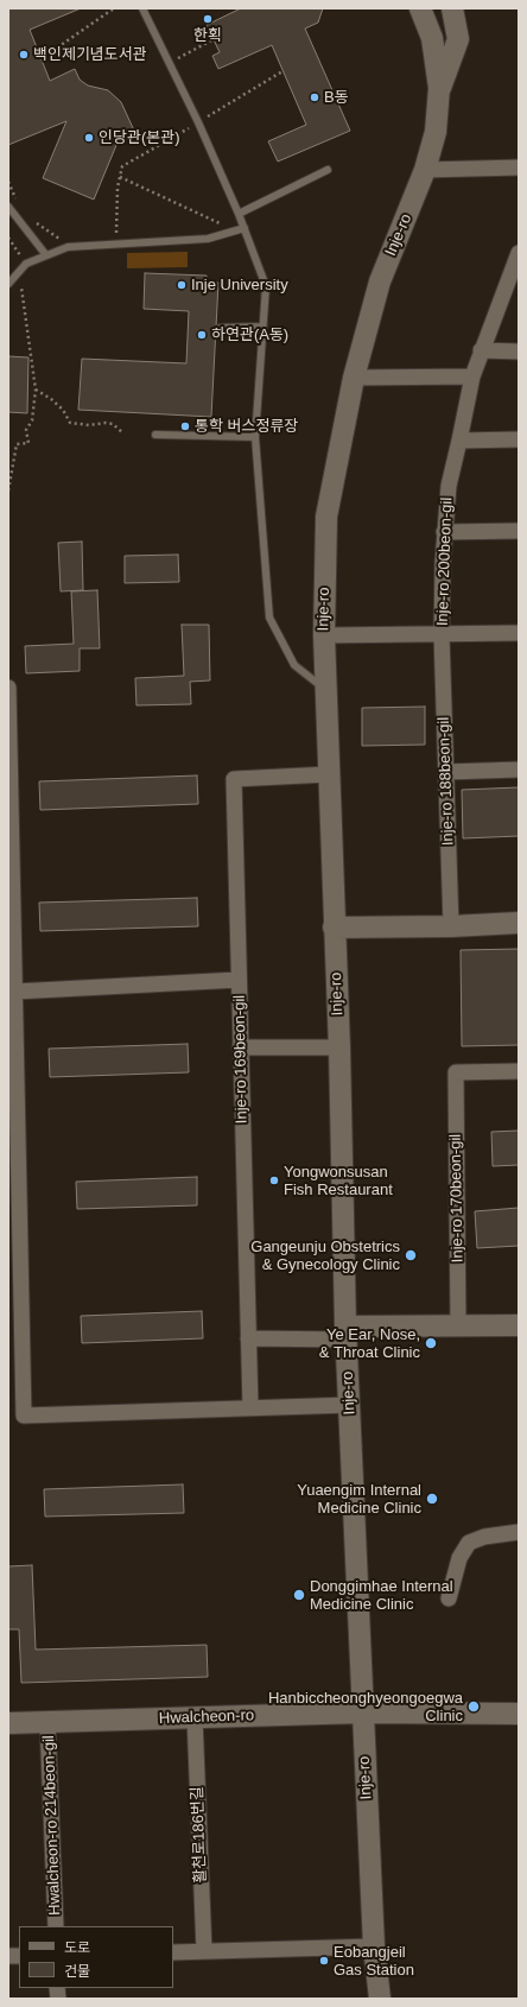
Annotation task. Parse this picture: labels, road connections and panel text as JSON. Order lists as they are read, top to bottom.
{
  "streets": {
    "main road": ["Inje-ro", "Hwalcheon-ro"],
    "street": [
      "Inje-ro 200beon-gil",
      "Inje-ro 188beon-gil",
      "Inje-ro 169beon-gil",
      "Inje-ro 170beon-gil",
      "Hwalcheon-ro 214beon-gil",
      "활천로186번길"
    ]
  },
  "crossings": [
    ["Inje-ro", "Inje-ro 200beon-gil"],
    ["Inje-ro", "Inje-ro 169beon-gil"],
    ["Inje-ro", "Hwalcheon-ro"],
    ["Inje-ro 200beon-gil", "Inje-ro 188beon-gil"],
    ["Hwalcheon-ro", "Hwalcheon-ro 214beon-gil"],
    ["Hwalcheon-ro", "활천로186번길"]
  ],
  "places": [
    "한획",
    "백인제기념도서관",
    "B동",
    "인당관(본관)",
    "Inje University",
    "하연관(A동)",
    "통학 버스정류장",
    "Yongwonsusan Fish Restaurant",
    "Gangeunju Obstetrics & Gynecology Clinic",
    "Ye Ear, Nose, & Throat Clinic",
    "Yuaengim Internal Medicine Clinic",
    "Donggimhae Internal Medicine Clinic",
    "Hanbiccheonghyeongoegwa Clinic",
    "Eobangjeil Gas Station"
  ],
  "legend": ["도로", "건물"]
}
